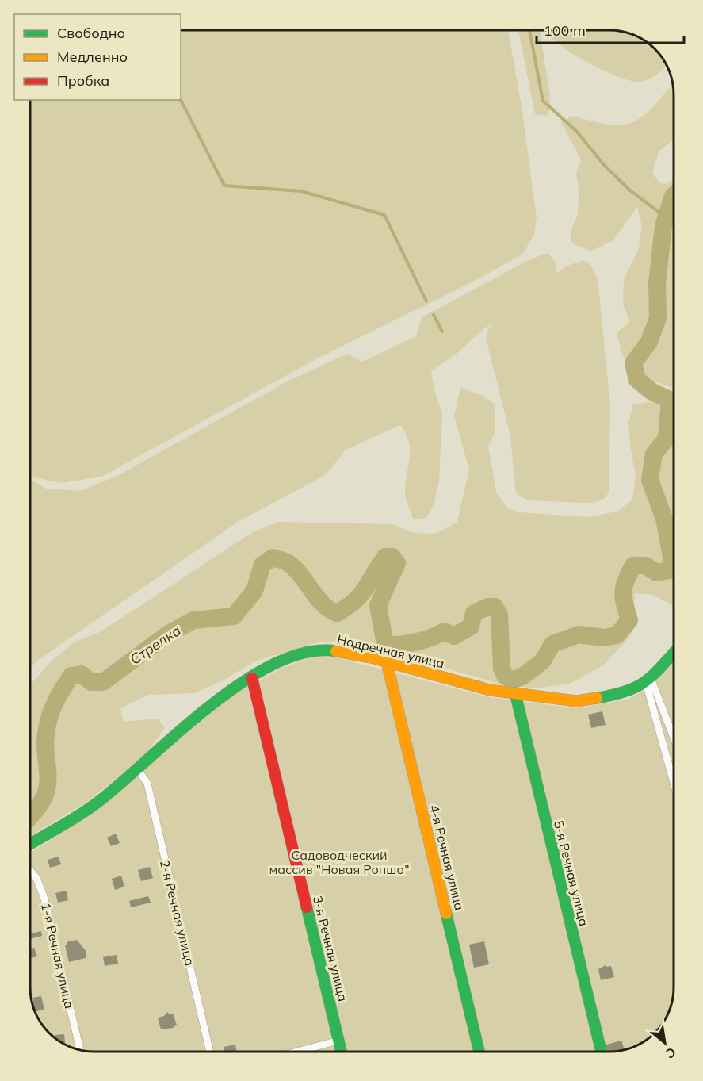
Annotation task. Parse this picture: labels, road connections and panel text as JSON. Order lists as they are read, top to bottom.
{
  "streets": {
    "street": [
      "Надречная улица",
      "4-я Речная улица",
      "5-я Речная улица",
      "2-я Речная улица",
      "3-я Речная улица",
      "1-я Речная улица"
    ]
  },
  "crossings": [
    ["Надречная улица", "4-я Речная улица"],
    ["Надречная улица", "5-я Речная улица"],
    ["Надречная улица", "2-я Речная улица"],
    ["Надречная улица", "3-я Речная улица"]
  ],
  "water": ["Стрелка"],
  "parks": ["Садоводческий массив \"Новая Ропша\""],
  "legend": ["Свободно", "Медленно", "Пробка"],
  "scale_bar": "100 m",
  "north": "bottom right"
}
